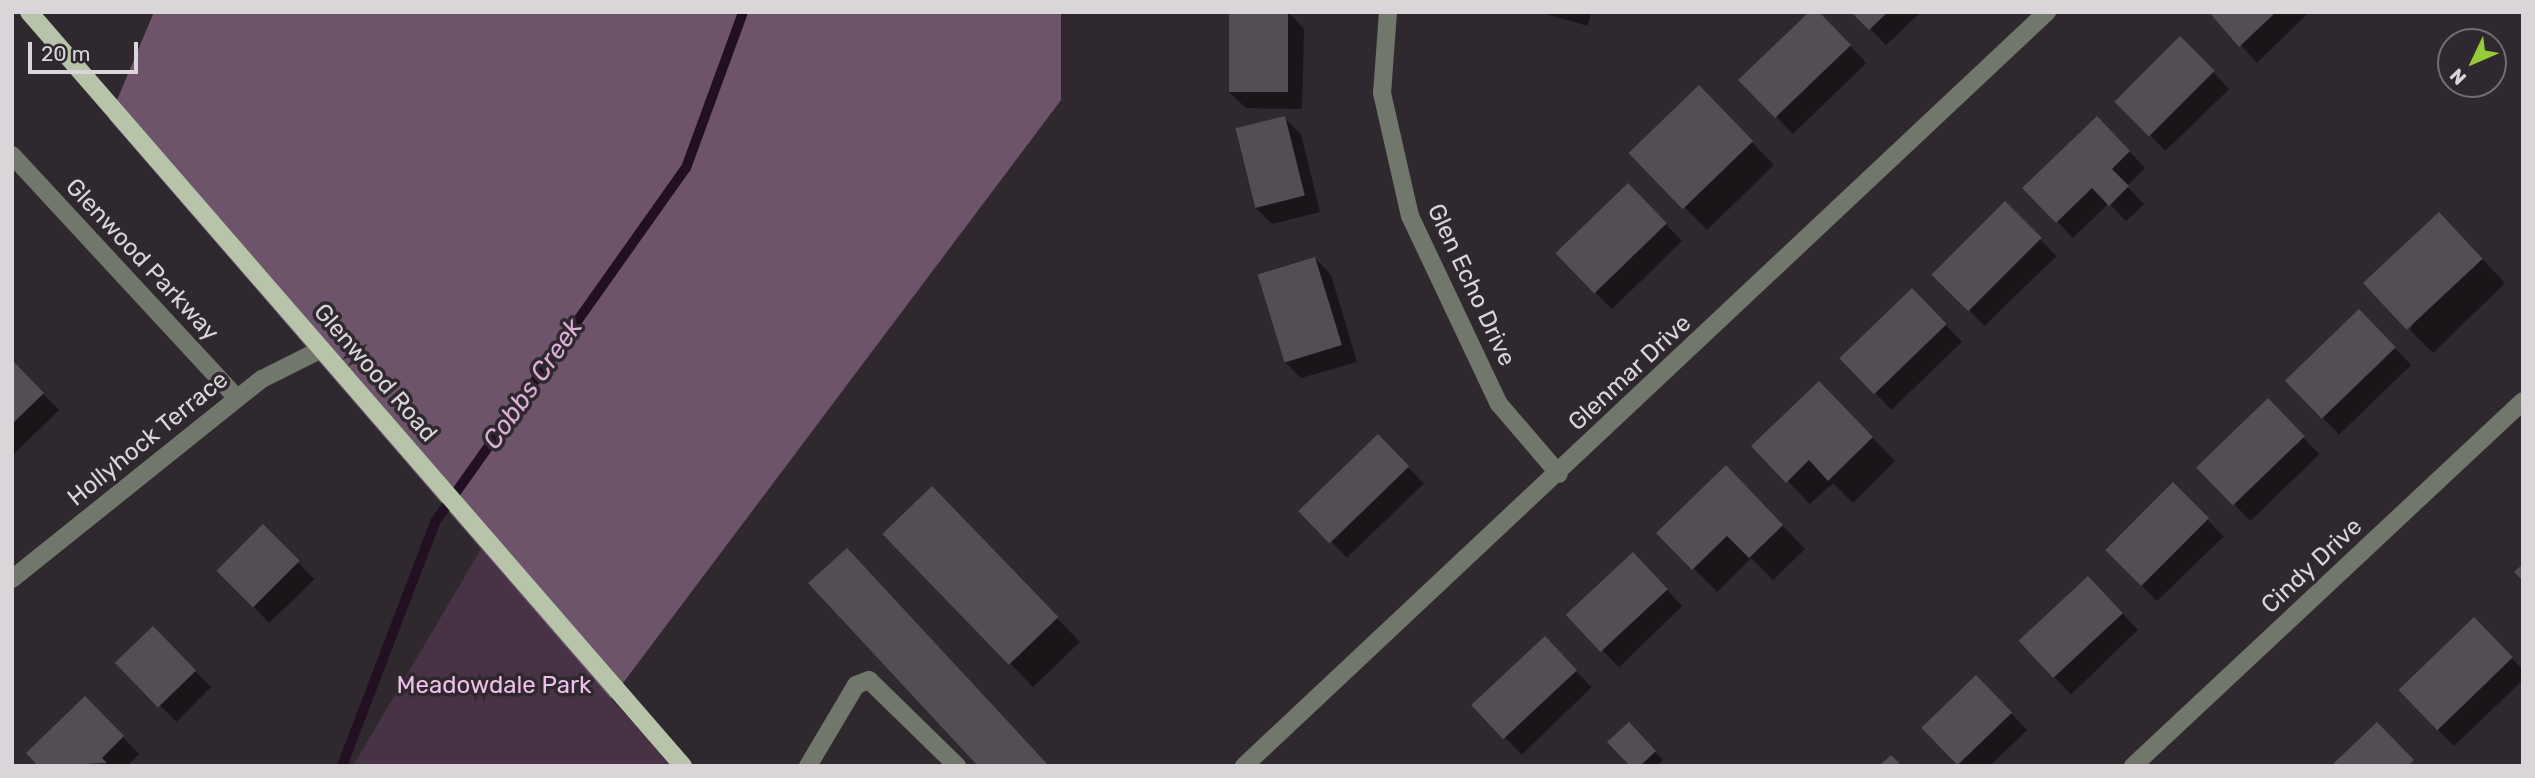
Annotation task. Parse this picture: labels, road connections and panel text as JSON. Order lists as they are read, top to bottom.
{
  "streets": {
    "main road": ["Glenwood Road"],
    "street": [
      "Glenwood Parkway",
      "Glen Echo Drive",
      "Glenmar Drive",
      "Hollyhock Terrace",
      "Cindy Drive"
    ]
  },
  "crossings": [
    ["Glenwood Parkway", "Hollyhock Terrace"],
    ["Glen Echo Drive", "Glenmar Drive"],
    ["Glenwood Road", "Hollyhock Terrace"]
  ],
  "water": ["Cobbs Creek"],
  "parks": ["Meadowdale Park"],
  "scale_bar": "20 m",
  "north": "bottom left"
}
